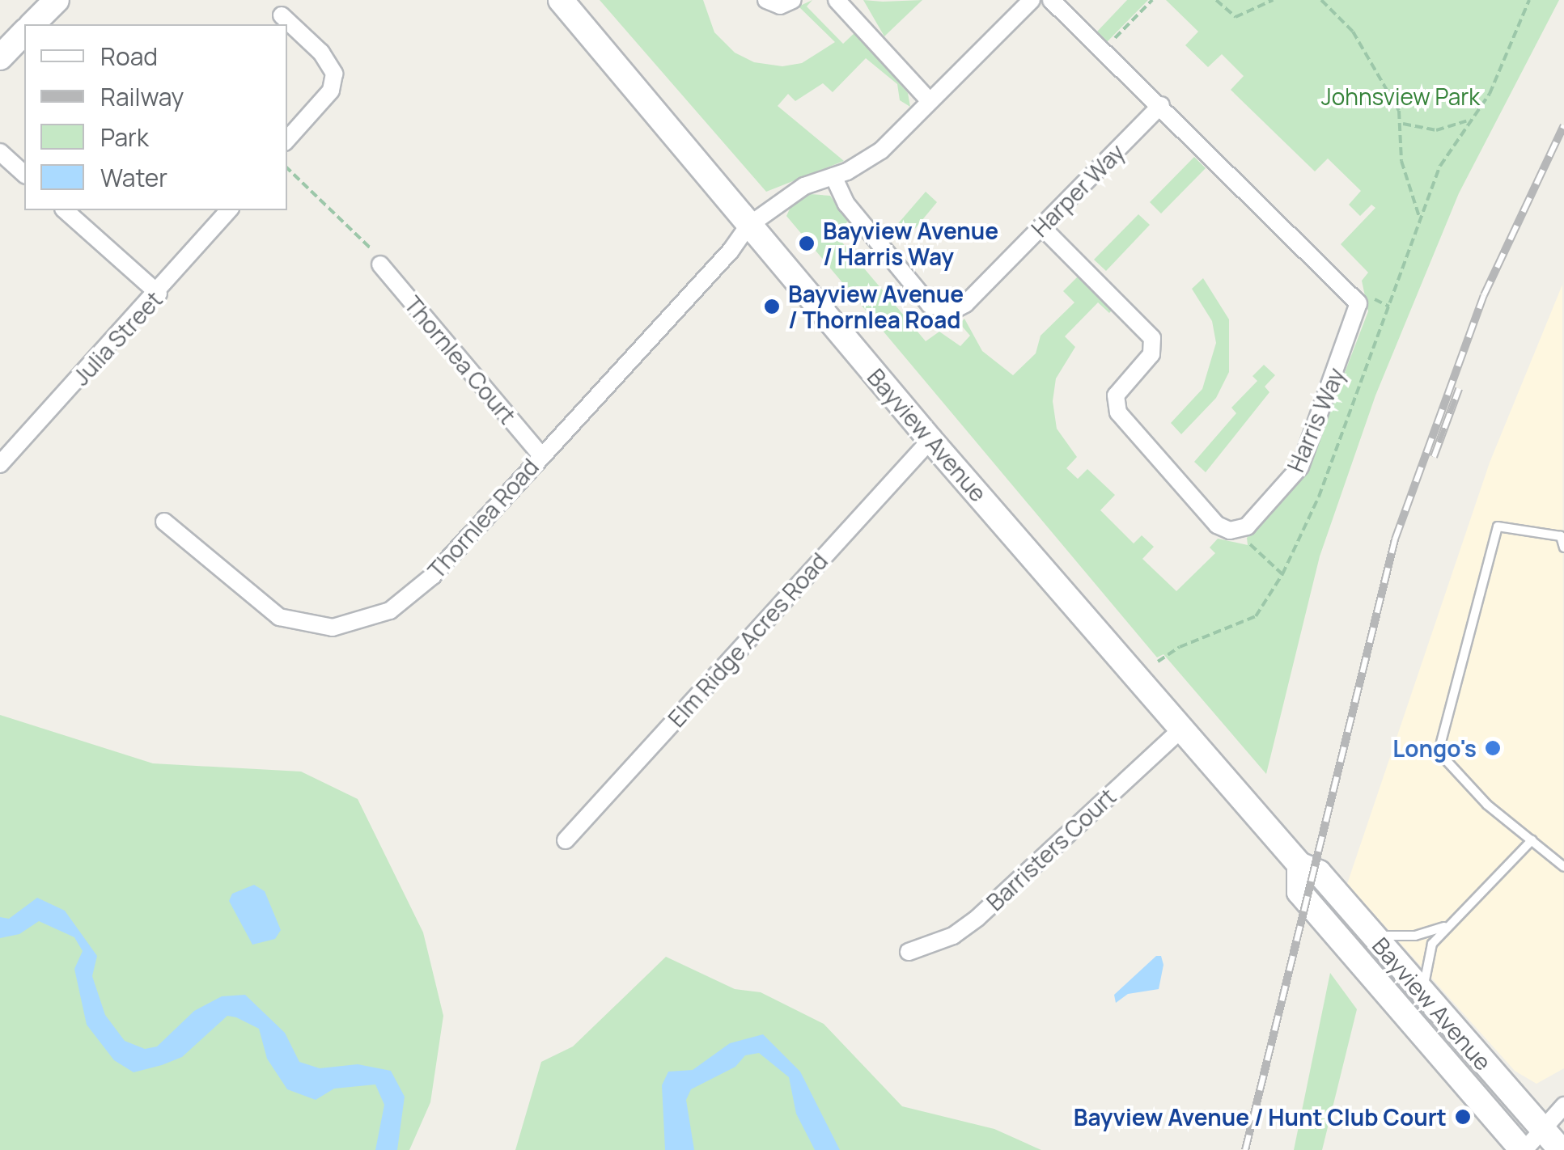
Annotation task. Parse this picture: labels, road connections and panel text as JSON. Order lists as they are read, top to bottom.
{
  "streets": {
    "main road": ["Bayview Avenue"],
    "street": [
      "Harper Way",
      "Julia Street",
      "Thornlea Court",
      "Harris Way",
      "Thornlea Road",
      "Elm Ridge Acres Road",
      "Barristers Court"
    ]
  },
  "crossings": [
    ["Harper Way", "Harris Way"],
    ["Thornlea Court", "Thornlea Road"],
    ["Bayview Avenue", "Thornlea Road"],
    ["Bayview Avenue", "Elm Ridge Acres Road"],
    ["Bayview Avenue", "Barristers Court"]
  ],
  "parks": ["Johnsview Park"],
  "places": [
    "Bayview Avenue / Harris Way",
    "Bayview Avenue / Thornlea Road",
    "Longo's",
    "Bayview Avenue / Hunt Club Court"
  ],
  "legend": [
    "Road",
    "Railway",
    "Park",
    "Water"
  ]
}
